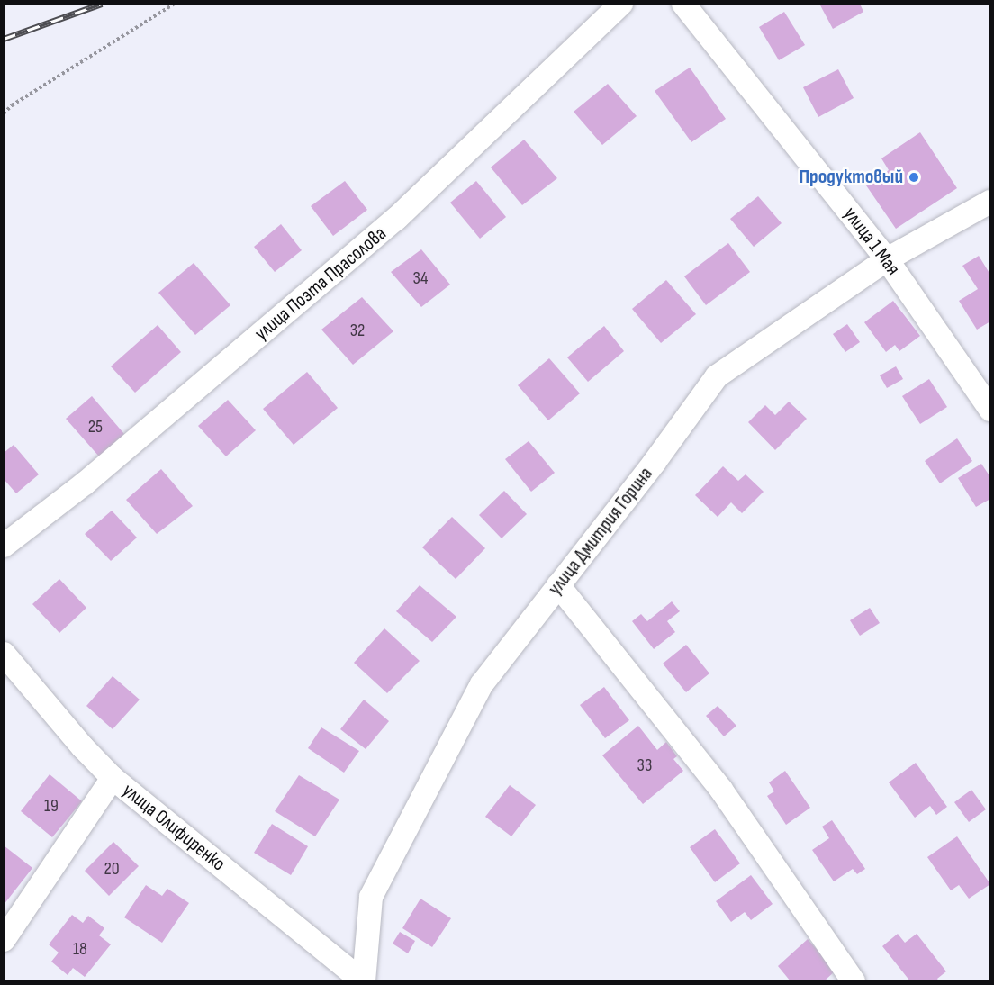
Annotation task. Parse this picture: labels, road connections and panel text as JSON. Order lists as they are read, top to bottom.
{
  "streets": {
    "street": [
      "улица 1 Мая",
      "улица Поэта Прасолова",
      "улица Дмитрия Горина",
      "улица Олифиренко"
    ]
  },
  "crossings": [
    ["улица 1 Мая", "улица Дмитрия Горина"],
    ["улица Дмитрия Горина", "улица Олифиренко"]
  ],
  "places": ["Продуктовый"],
  "house_numbers": [
    "34",
    "32",
    "25",
    "33",
    "19",
    "20",
    "18"
  ]
}
